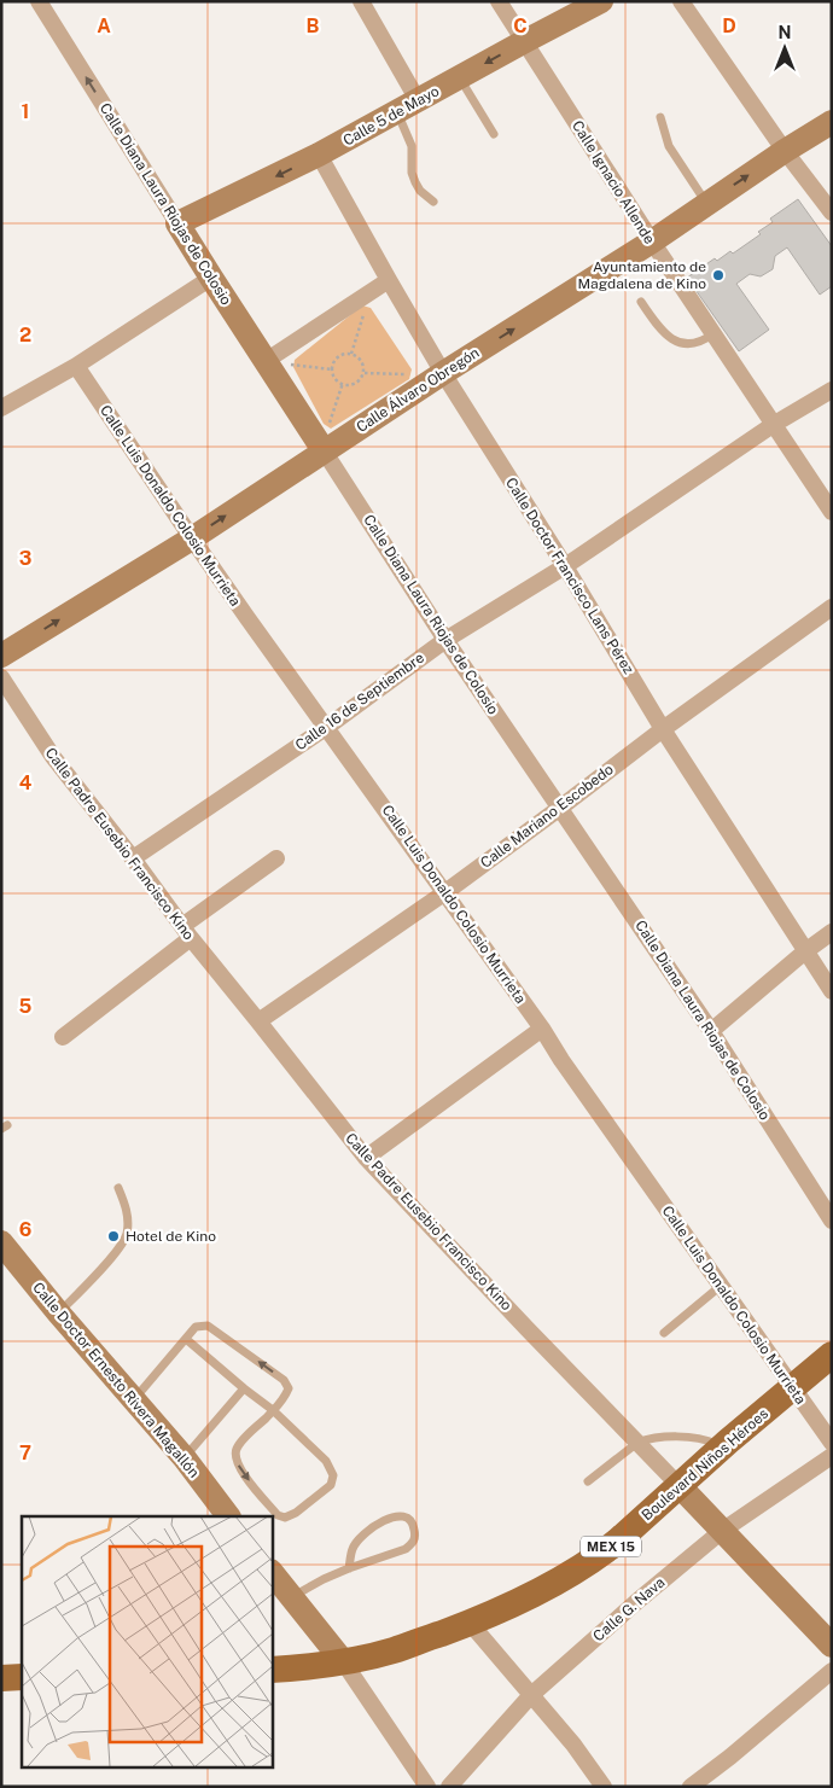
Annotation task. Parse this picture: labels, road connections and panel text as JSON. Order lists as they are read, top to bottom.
{
  "streets": {
    "main road": ["Boulevard Niños Héroes", "MEX 15"],
    "street": [
      "Calle 5 de Mayo",
      "Calle Ignacio Allende",
      "Calle Diana Laura Riojas de Colosio",
      "Calle Álvaro Obregón",
      "Calle Luis Donaldo Colosio Murrieta",
      "Calle Doctor Francisco Lans Pérez",
      "Calle 16 de Septiembre",
      "Calle Mariano Escobedo",
      "Calle Padre Eusebio Francisco Kino",
      "Calle Doctor Ernesto Rivera Magallón",
      "Calle G. Nava"
    ]
  },
  "crossings": [
    ["Calle 5 de Mayo", "Calle Ignacio Allende"],
    ["Calle 5 de Mayo", "Calle Diana Laura Riojas de Colosio"],
    ["Calle 5 de Mayo", "Calle Doctor Francisco Lans Pérez"],
    ["Calle Ignacio Allende", "Calle Álvaro Obregón"],
    ["Calle Ignacio Allende", "Calle 16 de Septiembre"],
    ["Calle Diana Laura Riojas de Colosio", "Calle Álvaro Obregón"],
    ["Calle Diana Laura Riojas de Colosio", "Calle 16 de Septiembre"],
    ["Calle Diana Laura Riojas de Colosio", "Calle Mariano Escobedo"],
    ["Calle Álvaro Obregón", "Calle Luis Donaldo Colosio Murrieta"],
    ["Calle Álvaro Obregón", "Calle Doctor Francisco Lans Pérez"],
    ["Calle Luis Donaldo Colosio Murrieta", "Calle 16 de Septiembre"],
    ["Calle Luis Donaldo Colosio Murrieta", "Calle Mariano Escobedo"],
    ["Calle Luis Donaldo Colosio Murrieta", "Boulevard Niños Héroes"],
    ["Calle Doctor Francisco Lans Pérez", "Calle 16 de Septiembre"],
    ["Calle Doctor Francisco Lans Pérez", "Calle Mariano Escobedo"],
    ["Calle 16 de Septiembre", "Calle Padre Eusebio Francisco Kino"],
    ["Calle Mariano Escobedo", "Calle Padre Eusebio Francisco Kino"],
    ["Calle Padre Eusebio Francisco Kino", "Boulevard Niños Héroes"],
    ["Calle Padre Eusebio Francisco Kino", "Calle G. Nava"]
  ],
  "places": ["Ayuntamiento de Magdalena de Kino", "Hotel de Kino"],
  "north": "top",
  "grid": {
    "columns": [
      "A",
      "B",
      "C",
      "D"
    ],
    "rows": [
      "1",
      "2",
      "3",
      "4",
      "5",
      "6",
      "7"
    ]
  }
}
